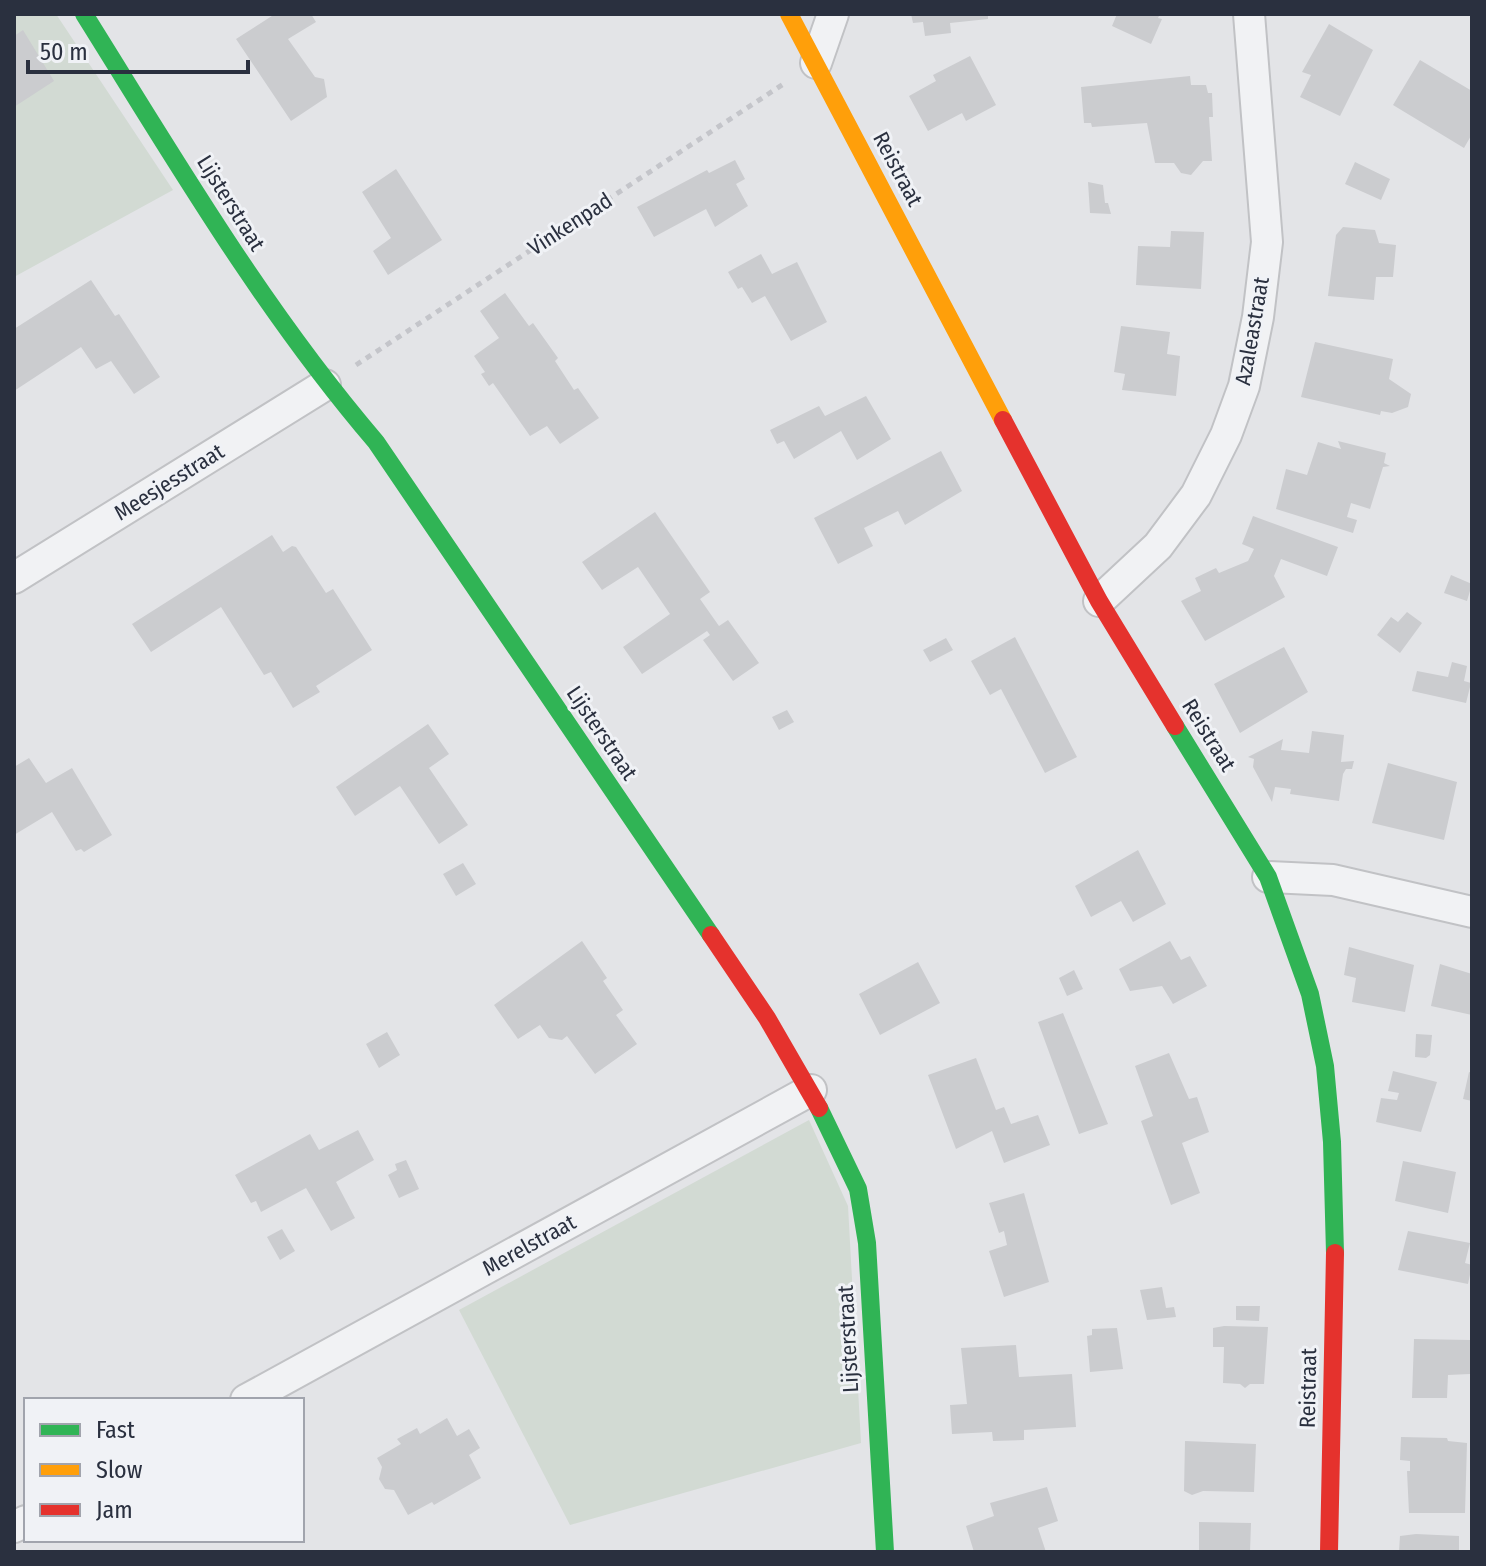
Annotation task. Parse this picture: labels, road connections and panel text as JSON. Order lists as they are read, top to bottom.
{
  "streets": {
    "street": [
      "Reistraat",
      "Lijsterstraat",
      "Azaleastraat",
      "Meesjesstraat",
      "Merelstraat"
    ],
    "path": ["Vinkenpad"]
  },
  "crossings": [
    ["Reistraat", "Vinkenpad"],
    ["Reistraat", "Azaleastraat"],
    ["Lijsterstraat", "Vinkenpad"],
    ["Lijsterstraat", "Meesjesstraat"],
    ["Lijsterstraat", "Merelstraat"],
    ["Vinkenpad", "Meesjesstraat"]
  ],
  "legend": ["Fast", "Slow", "Jam"],
  "scale_bar": "50 m"
}
